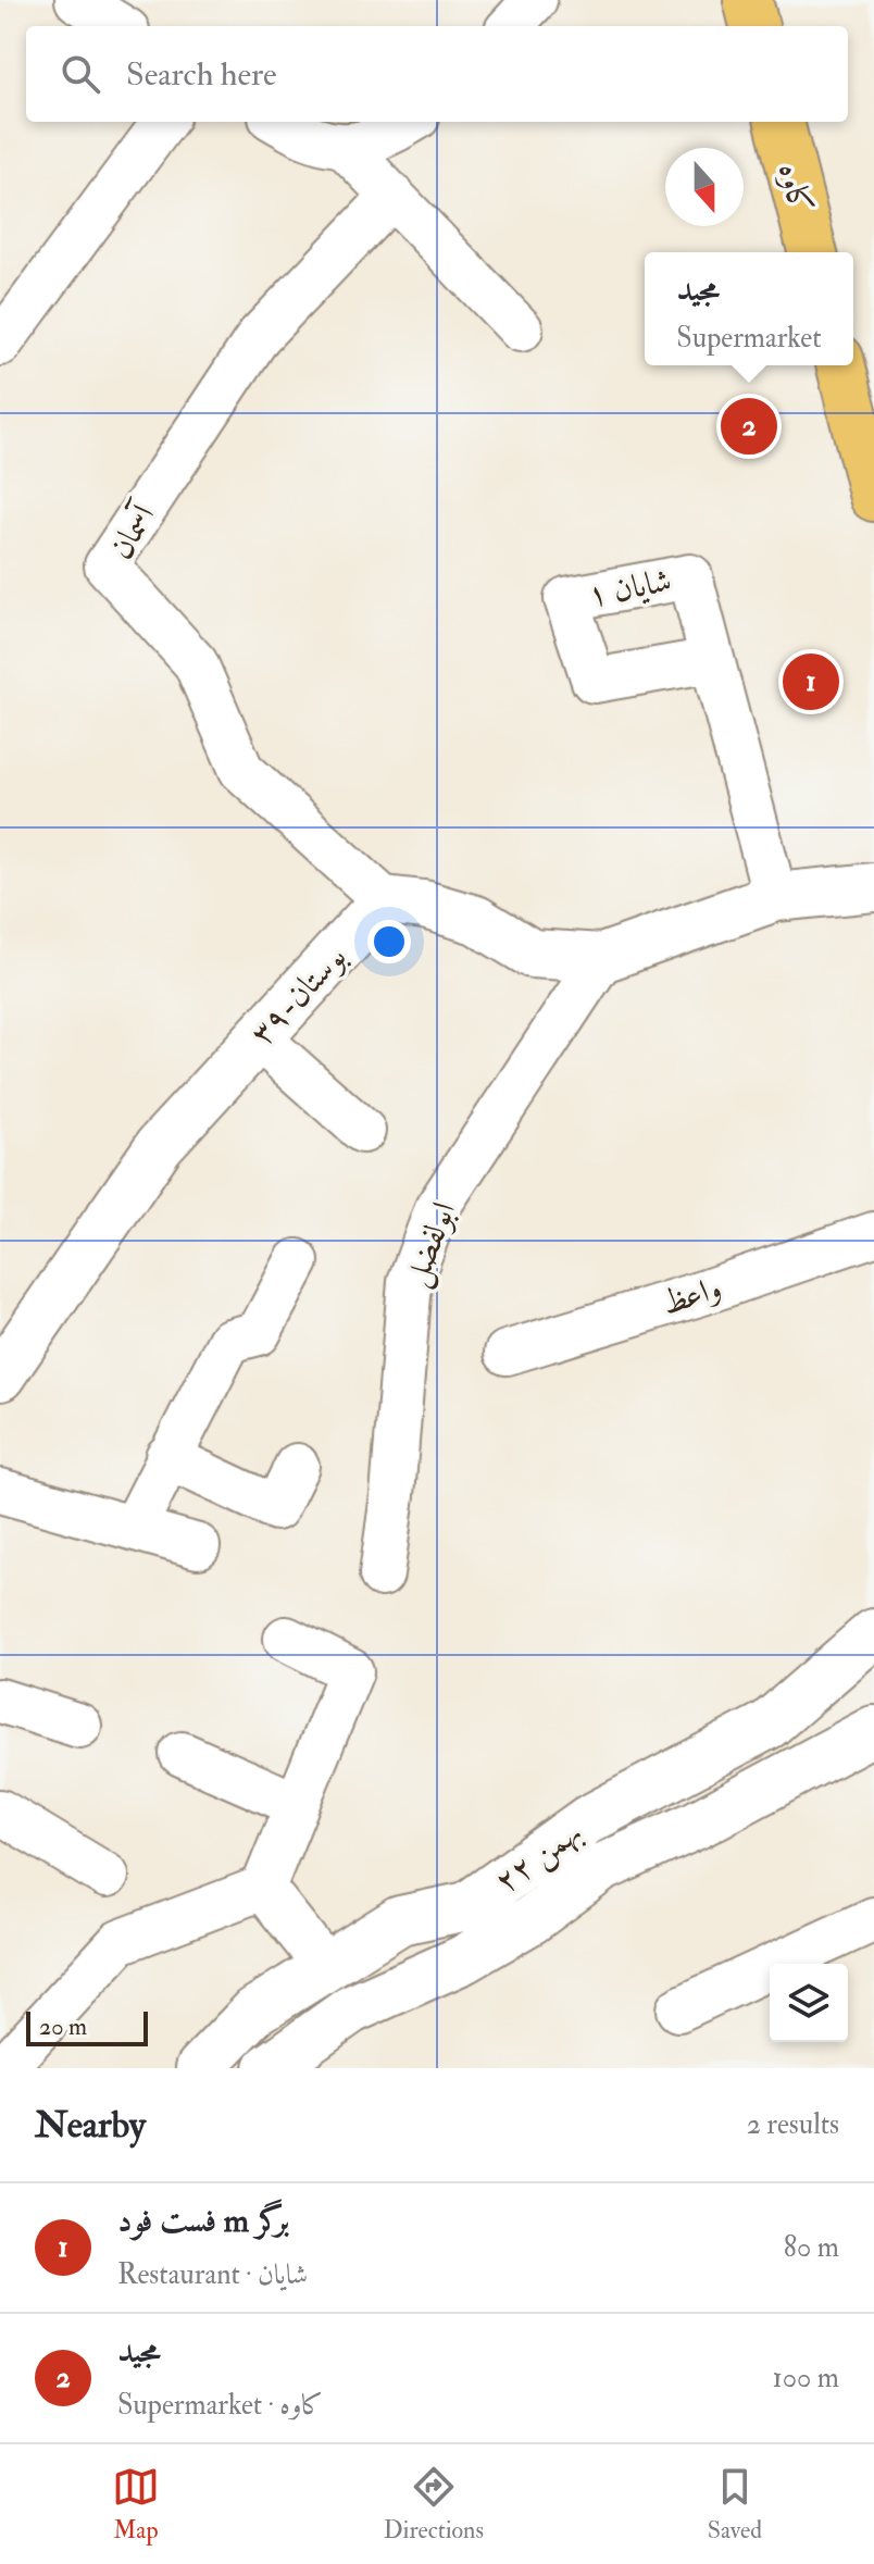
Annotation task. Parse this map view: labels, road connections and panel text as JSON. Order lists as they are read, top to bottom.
{
  "streets": {
    "main road": ["کاوه"],
    "street": [
      "آسمان",
      "شایان ۱",
      "۳۹-بوستان",
      "ابولفضل",
      "واعظ",
      "۲۲ بهمن"
    ]
  },
  "crossings": [
    ["آسمان", "۳۹-بوستان"]
  ],
  "scale_bar": "20 m",
  "north": "bottom",
  "page": {
    "search": "Search here",
    "popup": ["مجید", "Supermarket"],
    "pins": ["2", "1"],
    "scale": "20 m",
    "heading": ["Nearby", "2 results"],
    "list": [
      {
        "mark": "1",
        "name": "فست فود m برگر",
        "note": "Restaurant · شایان",
        "value": "80 m"
      },
      {
        "mark": "2",
        "name": "مجید",
        "note": "Supermarket · کاوه",
        "value": "100 m"
      }
    ],
    "nav": ["Map", "Directions", "Saved"]
  }
}
